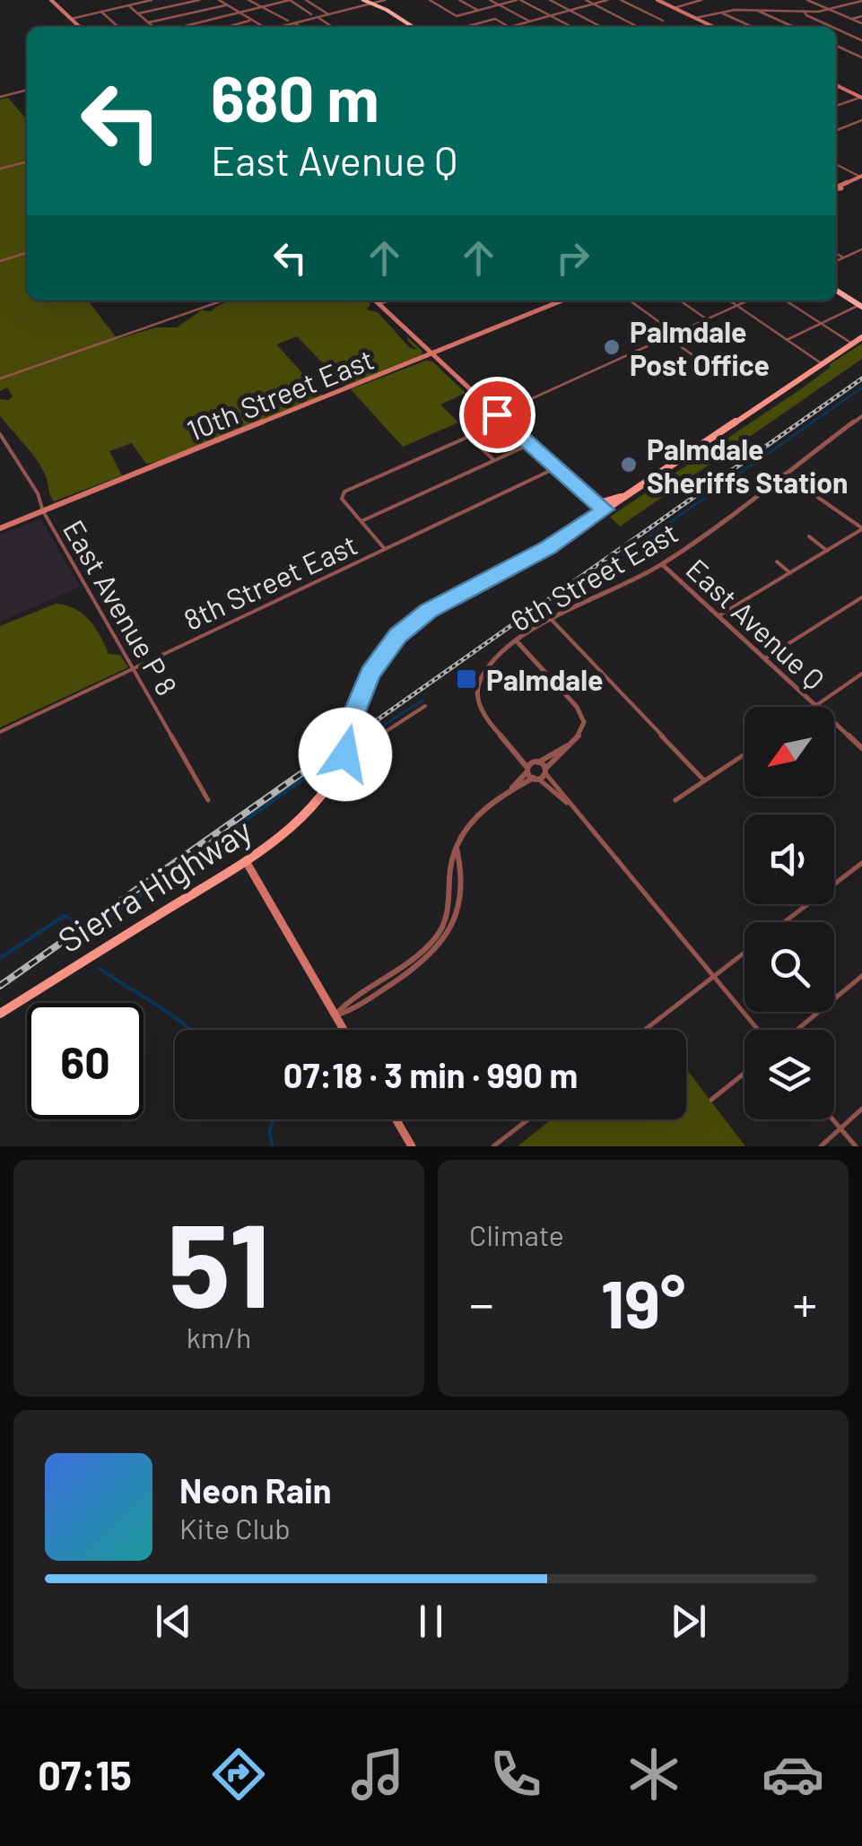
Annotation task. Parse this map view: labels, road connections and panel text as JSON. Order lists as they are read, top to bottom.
{
  "streets": {
    "main road": ["10th Street East", "Sierra Highway"],
    "street": [
      "6th Street East",
      "8th Street East",
      "East Avenue P 8",
      "East Avenue Q"
    ]
  },
  "crossings": [
    ["10th Street East", "East Avenue P 8"],
    ["6th Street East", "East Avenue Q"],
    ["8th Street East", "East Avenue P 8"]
  ],
  "places": {
    "other": ["Palmdale Post Office", "Palmdale Sheriffs Station"],
    "transit": ["Palmdale"]
  },
  "north": "bottom left",
  "page": {
    "turn": ["680 m", "East Avenue Q"],
    "limit": "60",
    "trip": "07:18 · 3 min · 990 m",
    "tile": [
      ["51", "km/h"],
      "Climate"
    ],
    "heat": ["−", "19°", "+"],
    "song": ["Neon Rain", "Kite Club"],
    "tabs": "07:15"
  }
}
